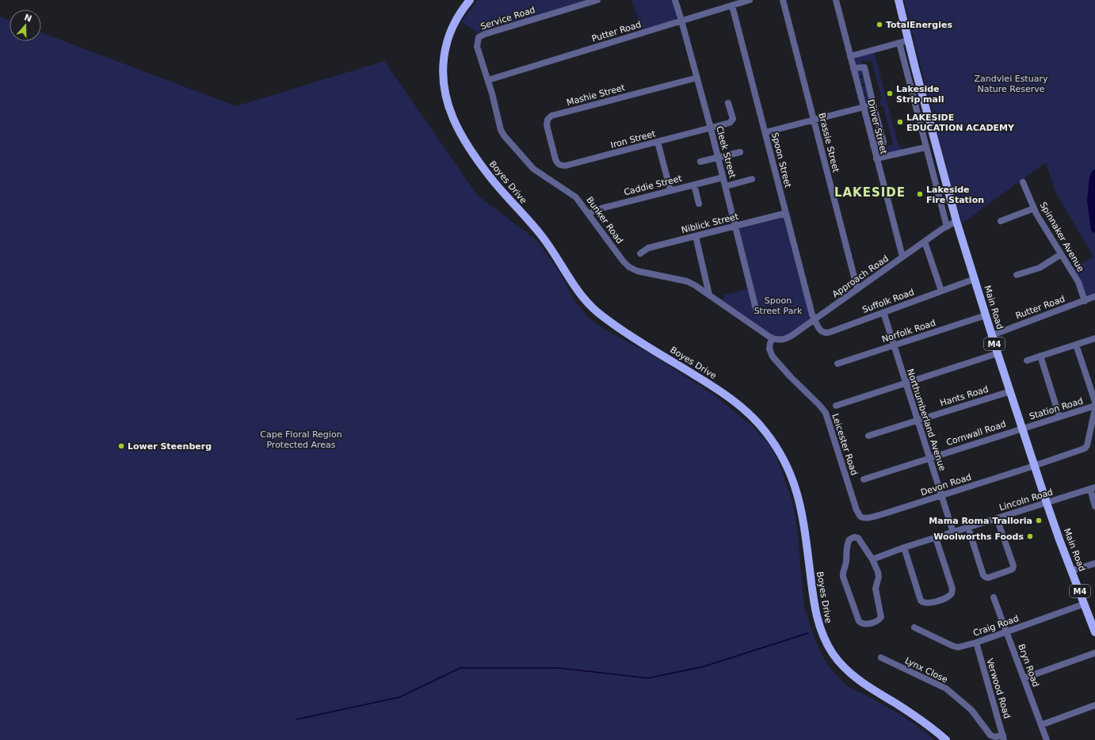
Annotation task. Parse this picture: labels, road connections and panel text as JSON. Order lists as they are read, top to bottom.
{
  "streets": {
    "main road": ["Boyes Drive", "Main Road", "M4"],
    "street": [
      "Service Road",
      "Putter Road",
      "Mashie Street",
      "Driver Street",
      "Iron Street",
      "Brassie Street",
      "Cleek Street",
      "Spoon Street",
      "Caddie Street",
      "Bunker Road",
      "Niblick Street",
      "Spinnaker Avenue",
      "Approach Road",
      "Suffolk Road",
      "Rutter Road",
      "Norfolk Road",
      "Hants Road",
      "Station Road",
      "Northumberland Avenue",
      "Cornwall Road",
      "Leicester Road",
      "Devon Road",
      "Lincoln Road",
      "Craig Road",
      "Bryn Road",
      "Lynx Close",
      "Verwood Road"
    ]
  },
  "crossings": [
    ["Service Road", "Bunker Road"],
    ["Putter Road", "Cleek Street"],
    ["Putter Road", "Spoon Street"],
    ["Putter Road", "Bunker Road"],
    ["Mashie Street", "Iron Street"],
    ["Mashie Street", "Cleek Street"],
    ["Driver Street", "Approach Road"],
    ["Iron Street", "Cleek Street"],
    ["Brassie Street", "Approach Road"],
    ["Cleek Street", "Caddie Street"],
    ["Cleek Street", "Niblick Street"],
    ["Spoon Street", "Niblick Street"],
    ["Spoon Street", "Approach Road"],
    ["Spoon Street", "Suffolk Road"],
    ["Caddie Street", "Bunker Road"],
    ["Bunker Road", "Approach Road"],
    ["Bunker Road", "Leicester Road"],
    ["Spinnaker Avenue", "Rutter Road"],
    ["Approach Road", "Suffolk Road"],
    ["Approach Road", "Main Road"],
    ["Approach Road", "Leicester Road"],
    ["Suffolk Road", "Main Road"],
    ["Suffolk Road", "Northumberland Avenue"],
    ["Main Road", "Rutter Road"],
    ["Main Road", "Norfolk Road"],
    ["Main Road", "Hants Road"],
    ["Main Road", "Station Road"],
    ["Main Road", "Cornwall Road"],
    ["Main Road", "Devon Road"],
    ["Main Road", "Lincoln Road"],
    ["Main Road", "Craig Road"],
    ["Norfolk Road", "Northumberland Avenue"],
    ["Hants Road", "Northumberland Avenue"],
    ["Station Road", "Cornwall Road"],
    ["Northumberland Avenue", "Cornwall Road"],
    ["Northumberland Avenue", "Devon Road"],
    ["Northumberland Avenue", "Lincoln Road"],
    ["Leicester Road", "Devon Road"],
    ["Craig Road", "Bryn Road"],
    ["Craig Road", "Verwood Road"],
    ["Lynx Close", "Verwood Road"]
  ],
  "districts": ["LAKESIDE"],
  "parks": ["Zandvlei Estuary Nature Reserve", "Spoon Street Park", "Cape Floral Region Protected Areas"],
  "places": [
    "TotalEnergies",
    "Lakeside Strip mall",
    "LAKESIDE EDUCATION ACADEMY",
    "Lakeside Fire Station",
    "Lower Steenberg",
    "Mama Roma Tralloria",
    "Woolworths Foods"
  ],
  "north": "top"
}
